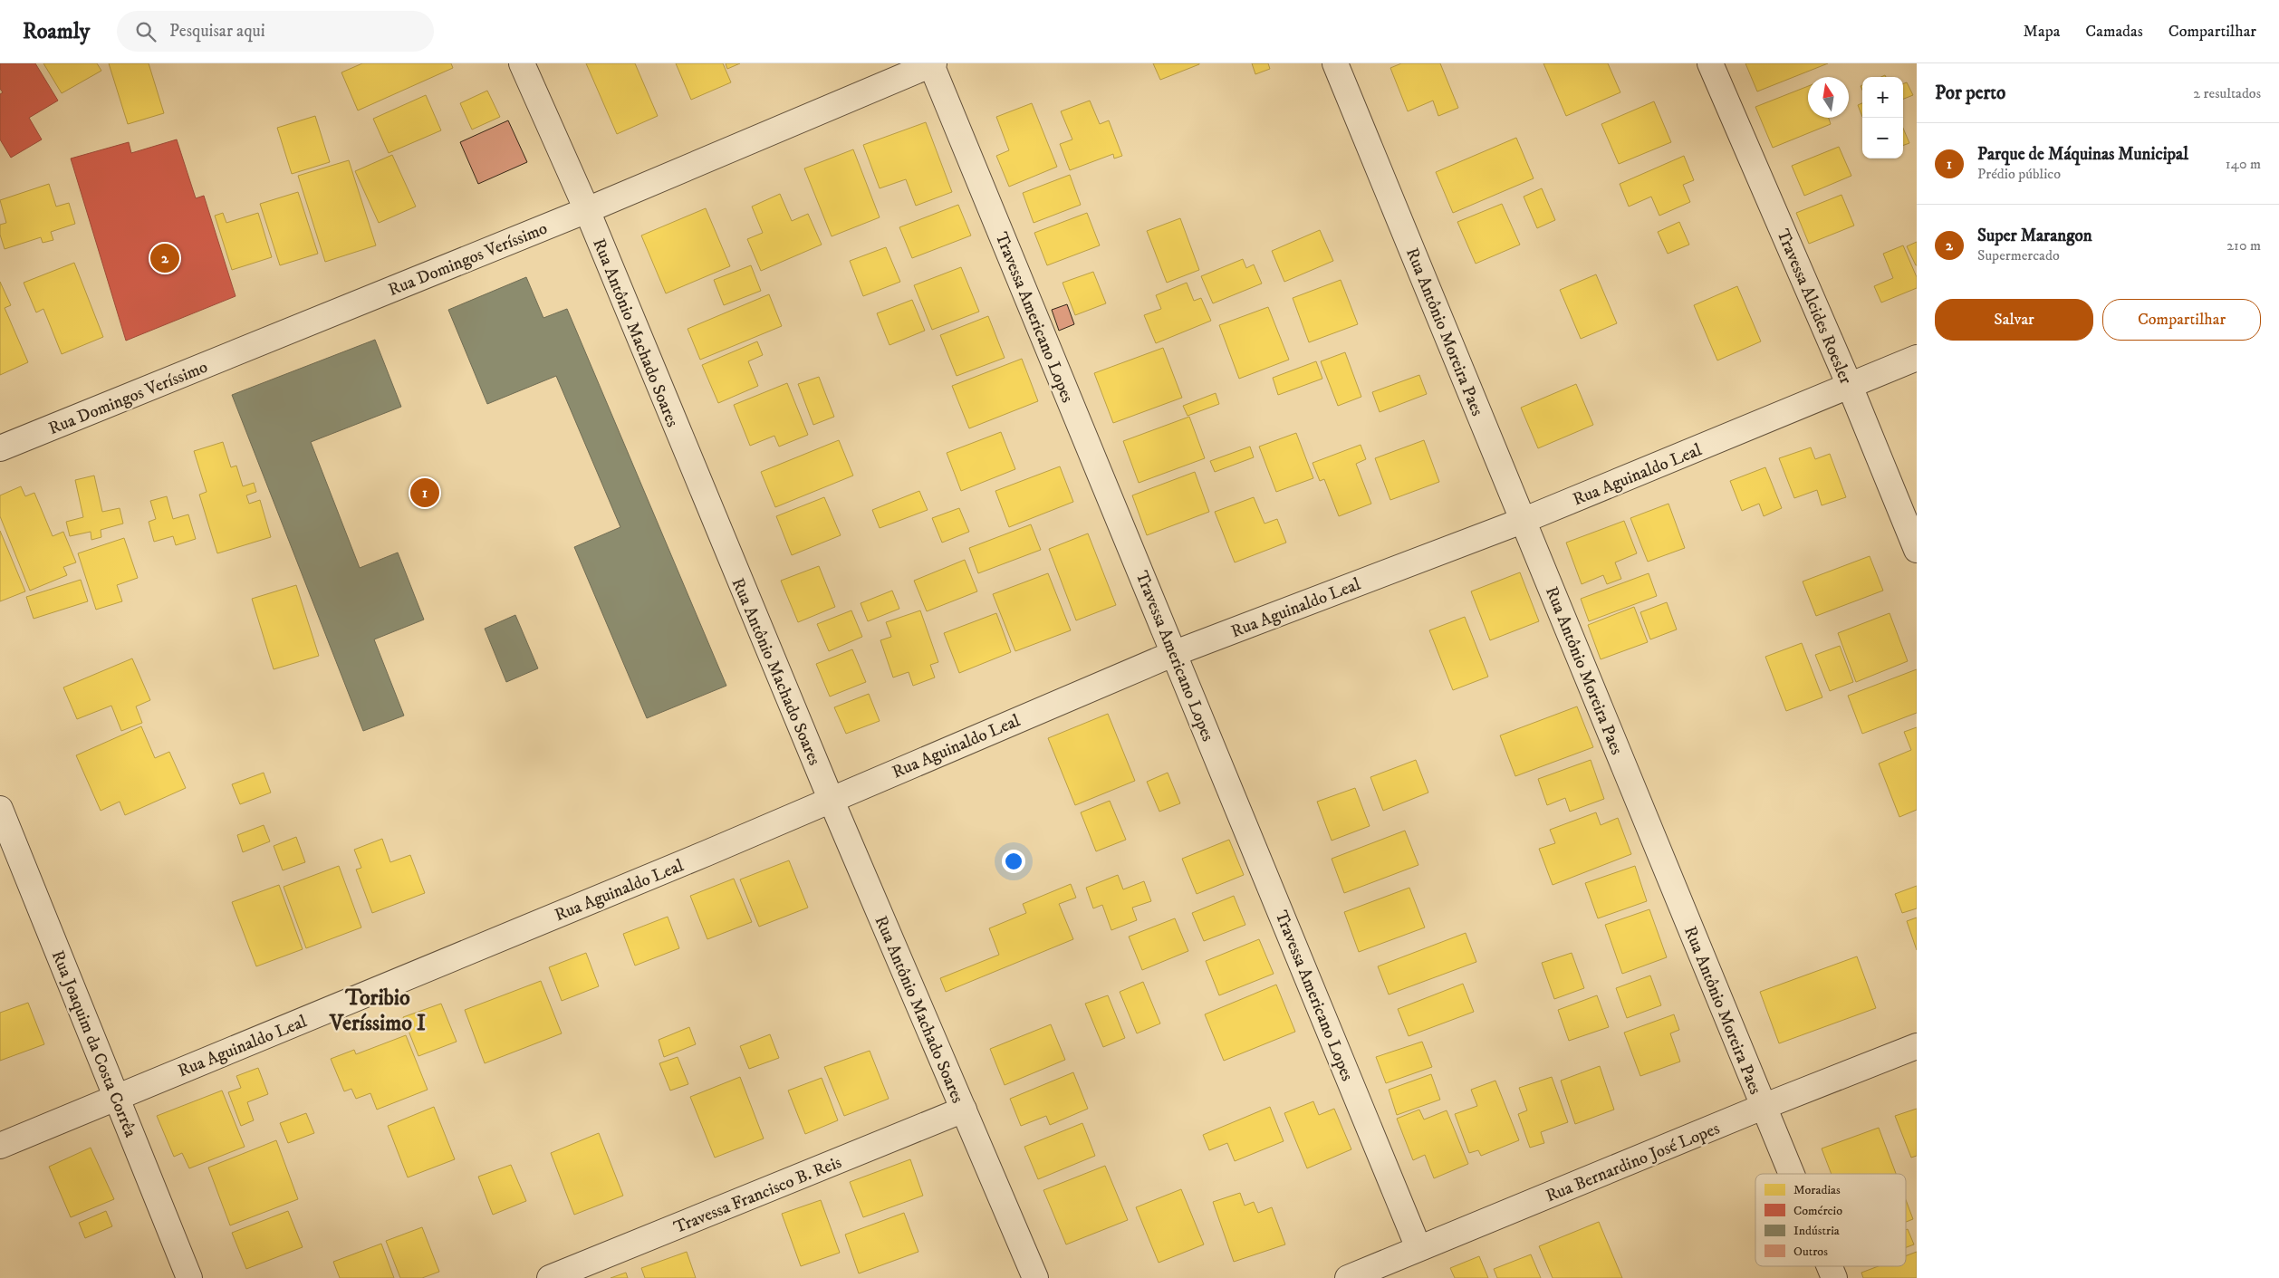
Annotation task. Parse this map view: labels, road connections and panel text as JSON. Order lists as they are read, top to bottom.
{
  "streets": {
    "street": [
      "Rua Domingos Veríssimo",
      "Travessa Alcides Roesler",
      "Travessa Americano Lopes",
      "Rua Antônio Moreira Paes",
      "Rua Antônio Machado Soares",
      "Rua Aguinaldo Leal",
      "Rua Joaquim da Costa Corrêa",
      "Rua Bernardino José Lopes",
      "Travessa Francisco B. Reis"
    ]
  },
  "crossings": [
    ["Rua Domingos Veríssimo", "Travessa Americano Lopes"],
    ["Rua Domingos Veríssimo", "Rua Antônio Machado Soares"],
    ["Travessa Alcides Roesler", "Rua Aguinaldo Leal"],
    ["Travessa Americano Lopes", "Rua Aguinaldo Leal"],
    ["Travessa Americano Lopes", "Rua Bernardino José Lopes"],
    ["Rua Antônio Moreira Paes", "Rua Aguinaldo Leal"],
    ["Rua Antônio Moreira Paes", "Rua Bernardino José Lopes"],
    ["Rua Antônio Machado Soares", "Rua Aguinaldo Leal"],
    ["Rua Antônio Machado Soares", "Travessa Francisco B. Reis"],
    ["Rua Aguinaldo Leal", "Rua Joaquim da Costa Corrêa"]
  ],
  "districts": ["Toribio Veríssimo I"],
  "legend": [
    "Moradias",
    "Comércio",
    "Indústria",
    "Outros"
  ],
  "north": "top",
  "page": {
    "header": "Roamly",
    "search": "Pesquisar aqui",
    "nav": ["Mapa", "Camadas", "Compartilhar"],
    "heading": ["Por perto", "2 resultados"],
    "map_buttons": ["+", "−"],
    "list": [
      {
        "mark": "1",
        "name": "Parque de Máquinas Municipal",
        "note": "Prédio público",
        "value": "140 m"
      },
      {
        "mark": "2",
        "name": "Super Marangon",
        "note": "Supermercado",
        "value": "210 m"
      }
    ],
    "pins": ["2", "1"],
    "buttons": ["Salvar", "Compartilhar"]
  }
}
